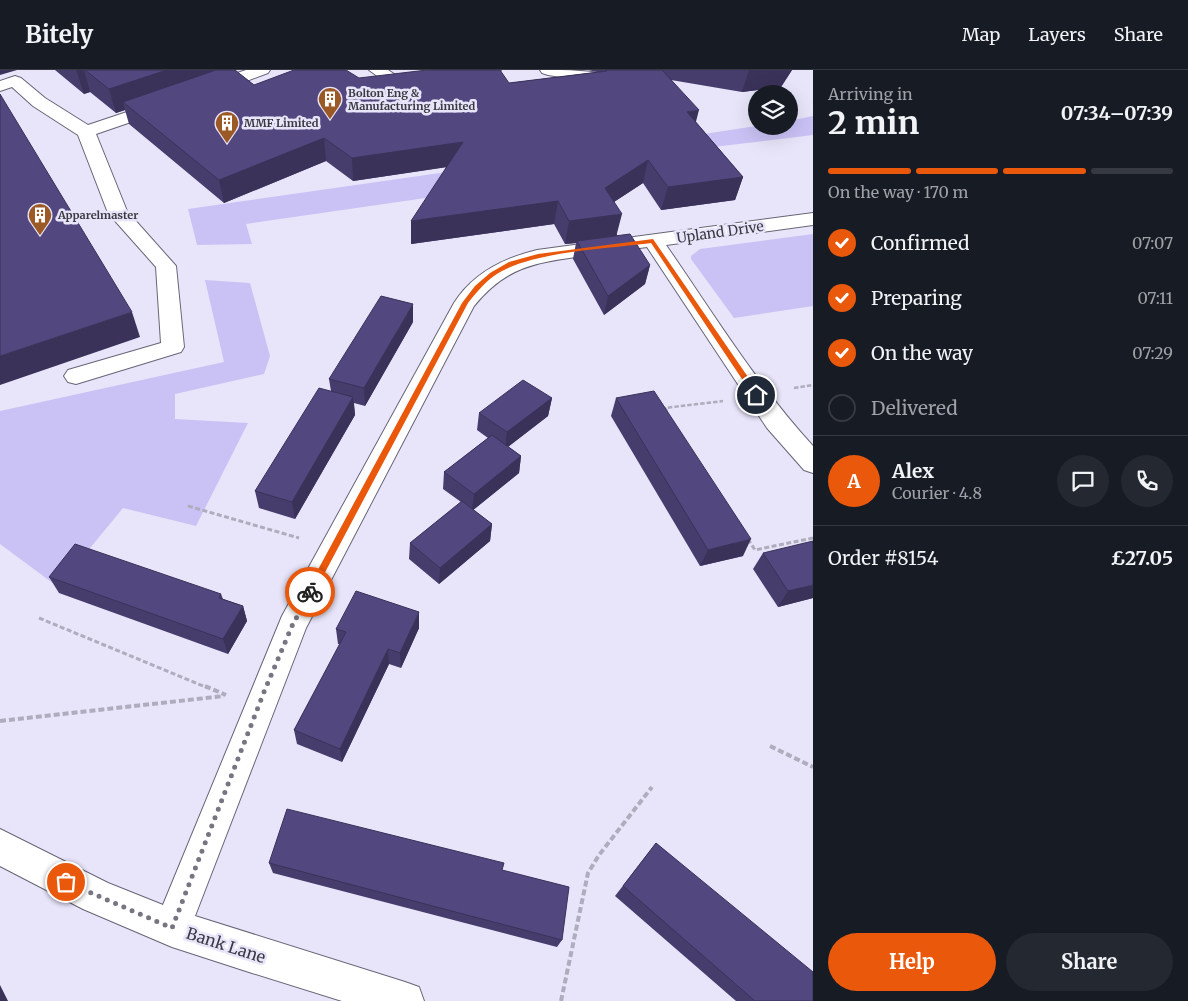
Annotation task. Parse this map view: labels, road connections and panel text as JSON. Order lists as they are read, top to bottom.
{
  "streets": {
    "street": ["Upland Drive", "Bank Lane"]
  },
  "crossings": [
    ["Upland Drive", "Bank Lane"]
  ],
  "places": {
    "building": ["Bolton Eng & Manufacturing Limited", "MMF Limited", "Apparelmaster"]
  },
  "page": {
    "header": "Bitely",
    "nav": ["Map", "Layers", "Share"],
    "heading": ["2 min", "Arriving in", "07:34–07:39"],
    "panel": [
      "Alex",
      "Courier · 4.8",
      "Order #8154",
      "£27.05"
    ],
    "bar": "On the way · 170 m",
    "list": [
      ["Confirmed", "07:07"],
      ["Preparing", "07:11"],
      ["On the way", "07:29"],
      "Delivered"
    ],
    "round": "A",
    "buttons": ["Help", "Share"]
  }
}
